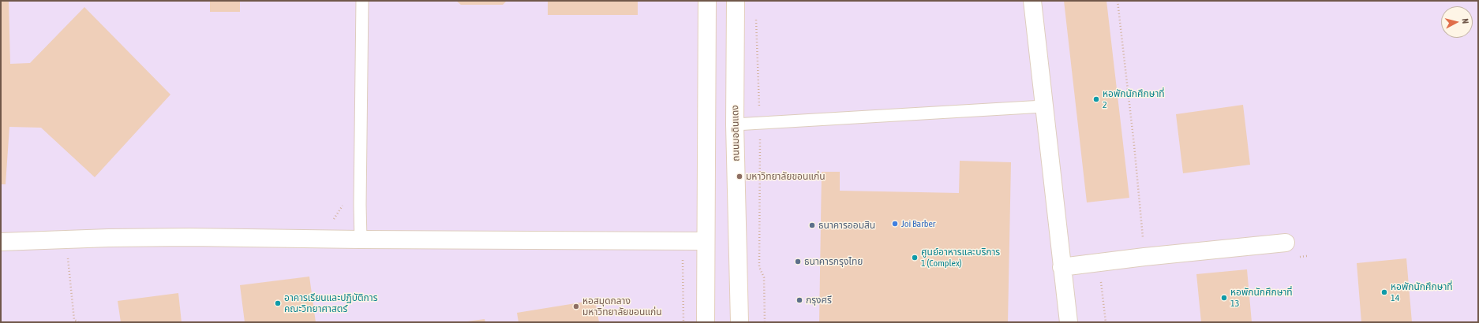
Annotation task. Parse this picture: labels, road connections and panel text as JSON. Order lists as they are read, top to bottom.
{
  "streets": {
    "street": ["ถนนมอดินแดง"]
  },
  "places": [
    "หอพักนักศึกษาที่ 2",
    "มหาวิทยาลัยขอนแก่น",
    "Joi Barber",
    "ธนาคารออมสิน",
    "ศูนย์อาหารและบริการ 1 (Complex)",
    "ธนาคารกรุงไทย",
    "หอพักนักศึกษาที่ 14",
    "หอพักนักศึกษาที่ 13",
    "กรุงศรี",
    "อาคารเรียนและปฏิบัติการ คณะวิทยาศาสตร์",
    "หอสมุดกลาง มหาวิทยาลัยขอนแก่น"
  ],
  "north": "right"
}
